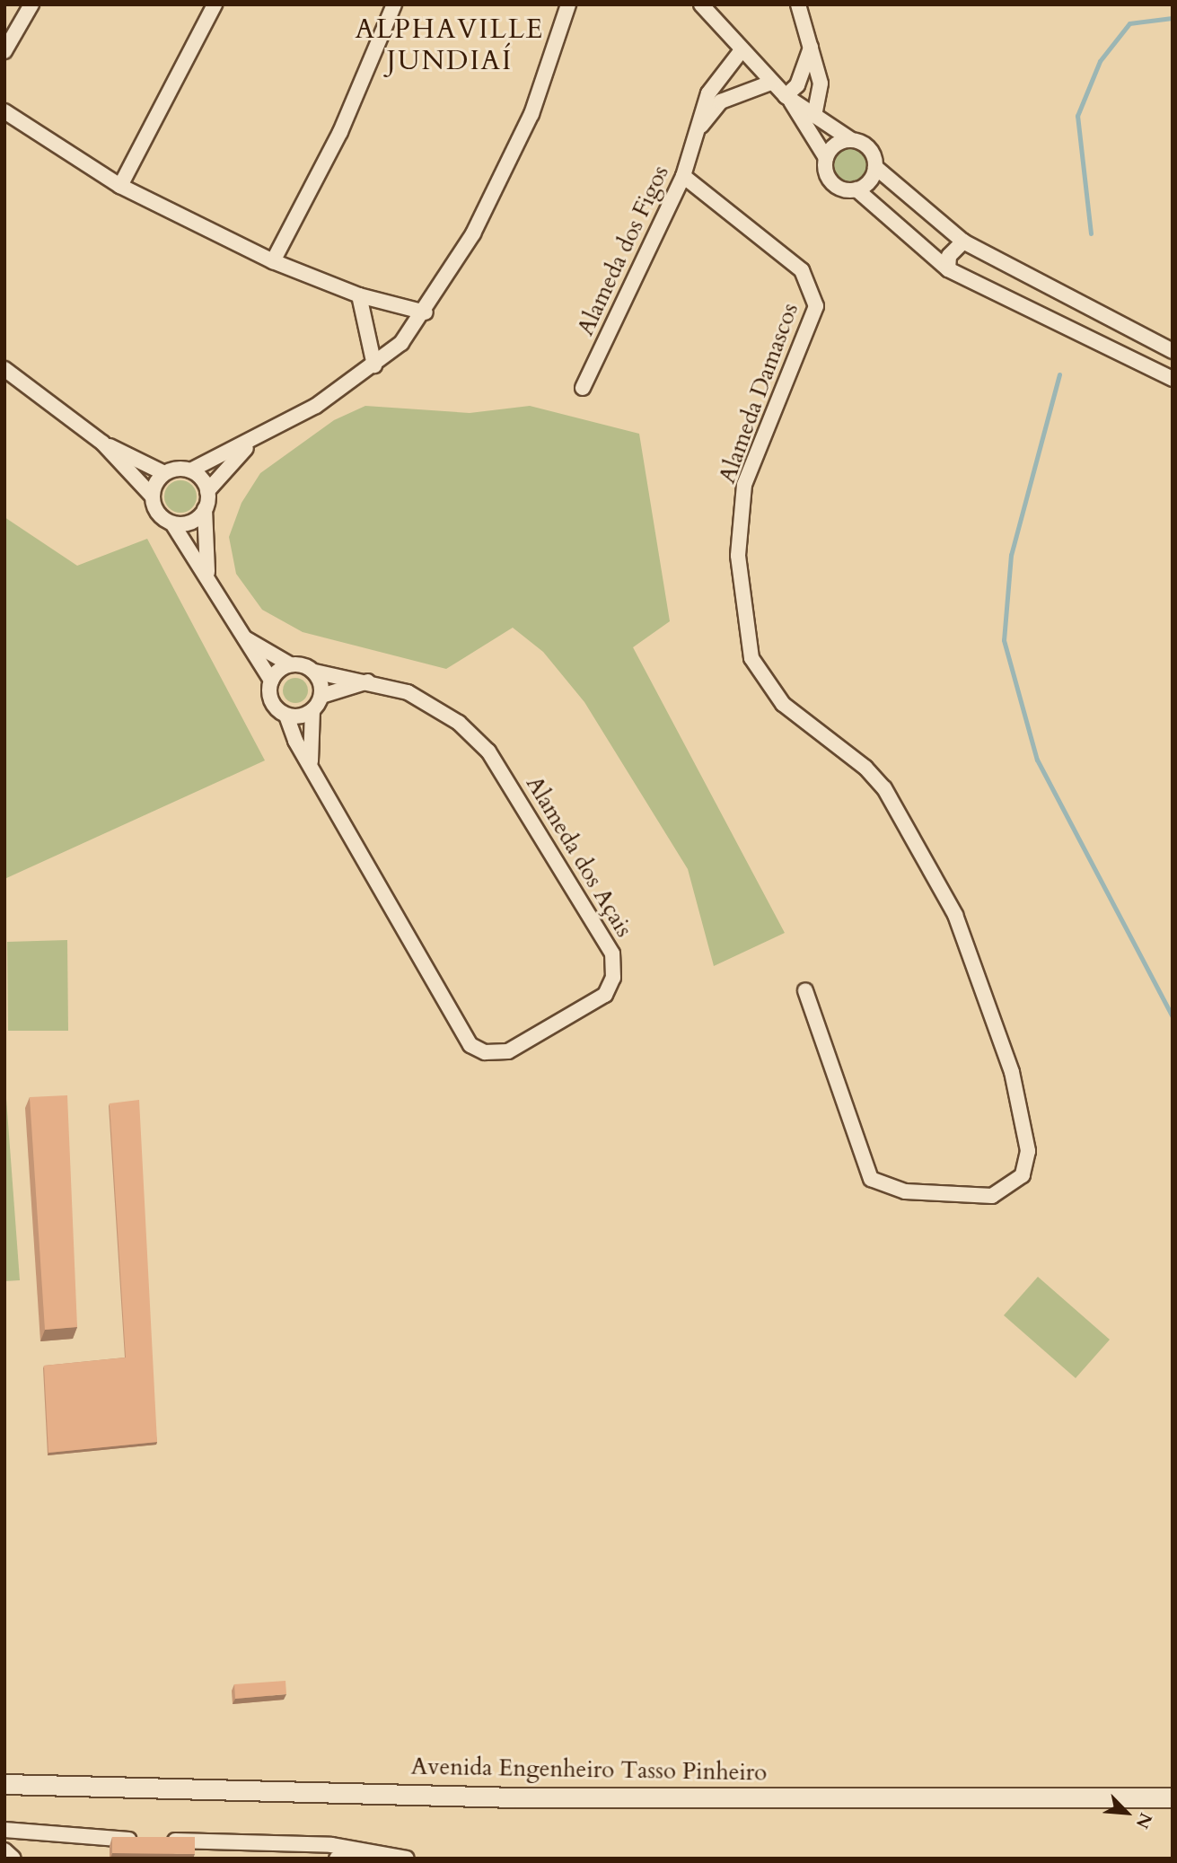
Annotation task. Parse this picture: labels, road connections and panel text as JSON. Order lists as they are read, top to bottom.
{
  "streets": {
    "main road": ["Avenida Engenheiro Tasso Pinheiro"],
    "street": ["Alameda dos Figos", "Alameda Damascos", "Alameda dos Açais"]
  },
  "crossings": [
    ["Alameda dos Figos", "Alameda Damascos"]
  ],
  "districts": ["ALPHAVILLE JUNDIAÍ"],
  "north": "bottom right"
}
